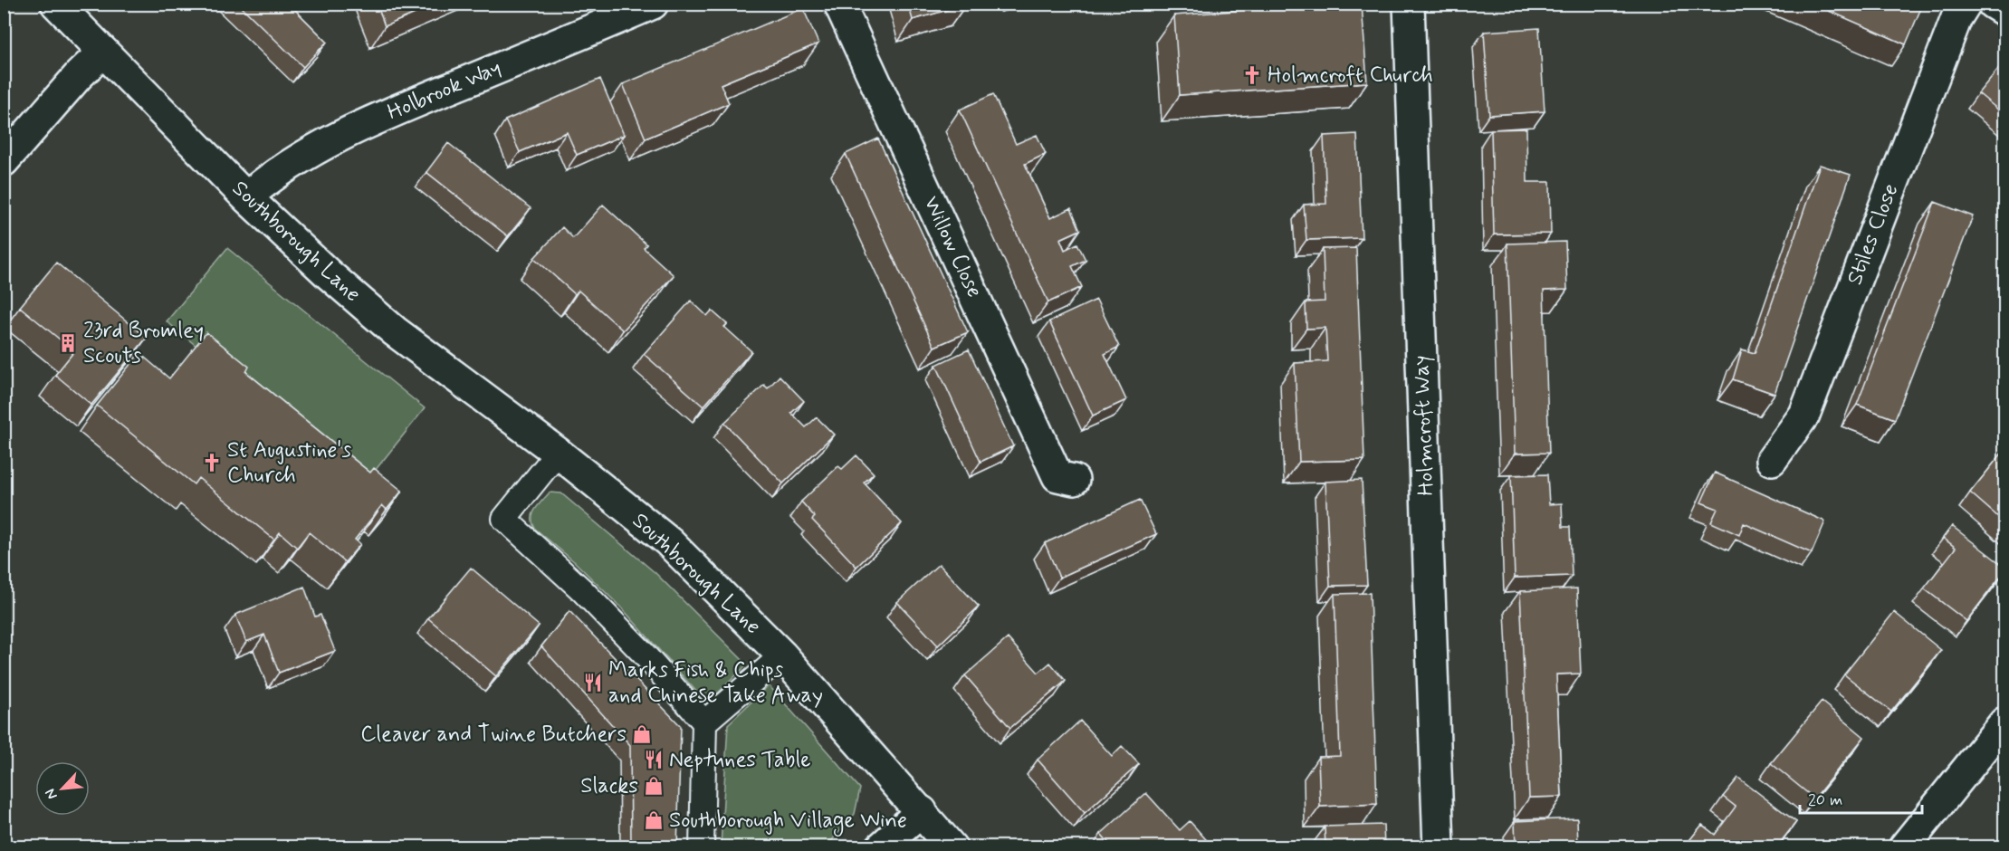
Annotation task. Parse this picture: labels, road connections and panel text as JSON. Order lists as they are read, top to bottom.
{
  "streets": {
    "street": [
      "Holbrook Way",
      "Stiles Close",
      "Southborough Lane",
      "Willow Close",
      "Holmcroft Way"
    ]
  },
  "crossings": [
    ["Holbrook Way", "Southborough Lane"]
  ],
  "places": {
    "church": ["Holmcroft Church", "St Augustine's Church"],
    "building": ["23rd Bromley Scouts"],
    "restaurant": ["Marks Fish & Chips and Chinese Take Away", "Neptunes Table"],
    "shop": ["Cleaver and Twine Butchers", "Slacks", "Southborough Village Wine"]
  },
  "scale_bar": "20 m",
  "north": "bottom left"
}
